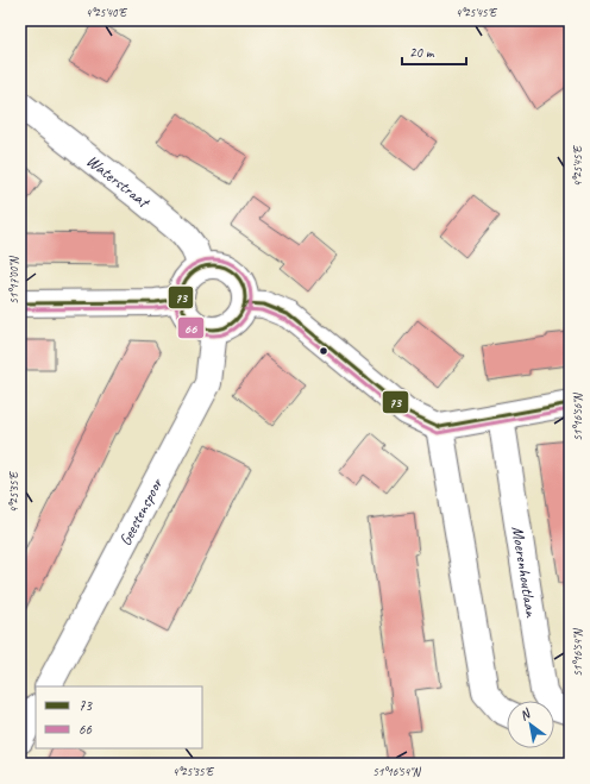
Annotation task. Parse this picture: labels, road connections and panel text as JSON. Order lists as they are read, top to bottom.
{
  "streets": {
    "street": ["Waterstraat", "Geestenspoor", "Moerenhoutlaan"]
  },
  "crossings": [
    ["Waterstraat", "Geestenspoor"]
  ],
  "lines": ["transit line 66", "transit line 73"],
  "legend": ["73", "66"],
  "scale_bar": "20 m",
  "north": "top left",
  "coordinates": [
    "4°25'40\"E",
    "4°25'45\"E",
    "51°17'00\"N",
    "51°16'56\"N",
    "4°25'35\"E",
    "51°16'54\"N"
  ]
}
